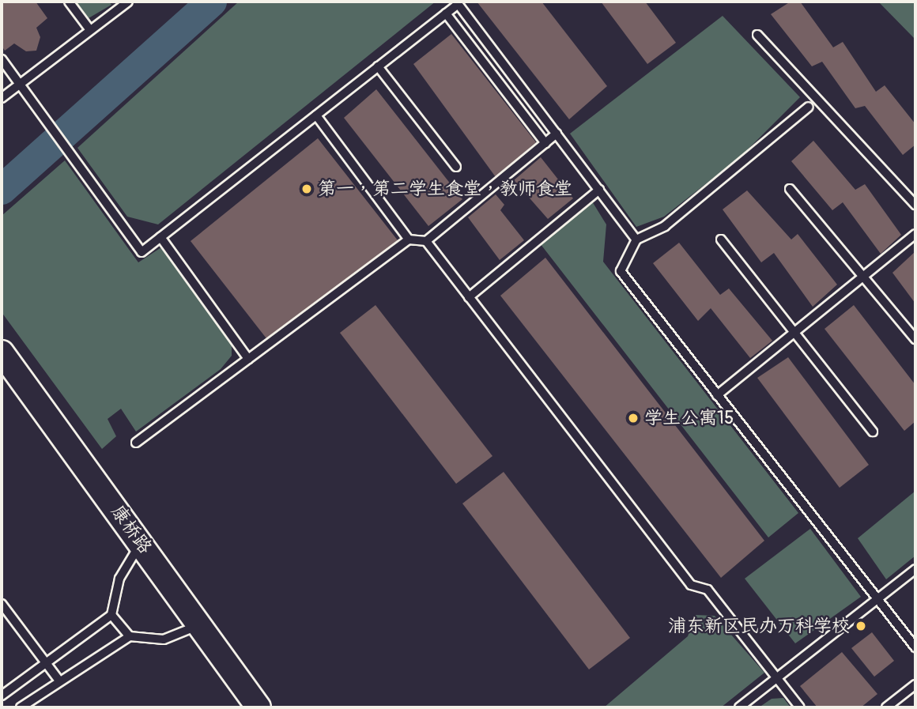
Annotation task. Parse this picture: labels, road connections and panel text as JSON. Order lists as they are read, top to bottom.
{
  "streets": {
    "main road": ["康桥路"]
  },
  "places": ["第一，第二学生食堂，教师食堂", "学生公寓15", "浦东新区民办万科学校"]
}
